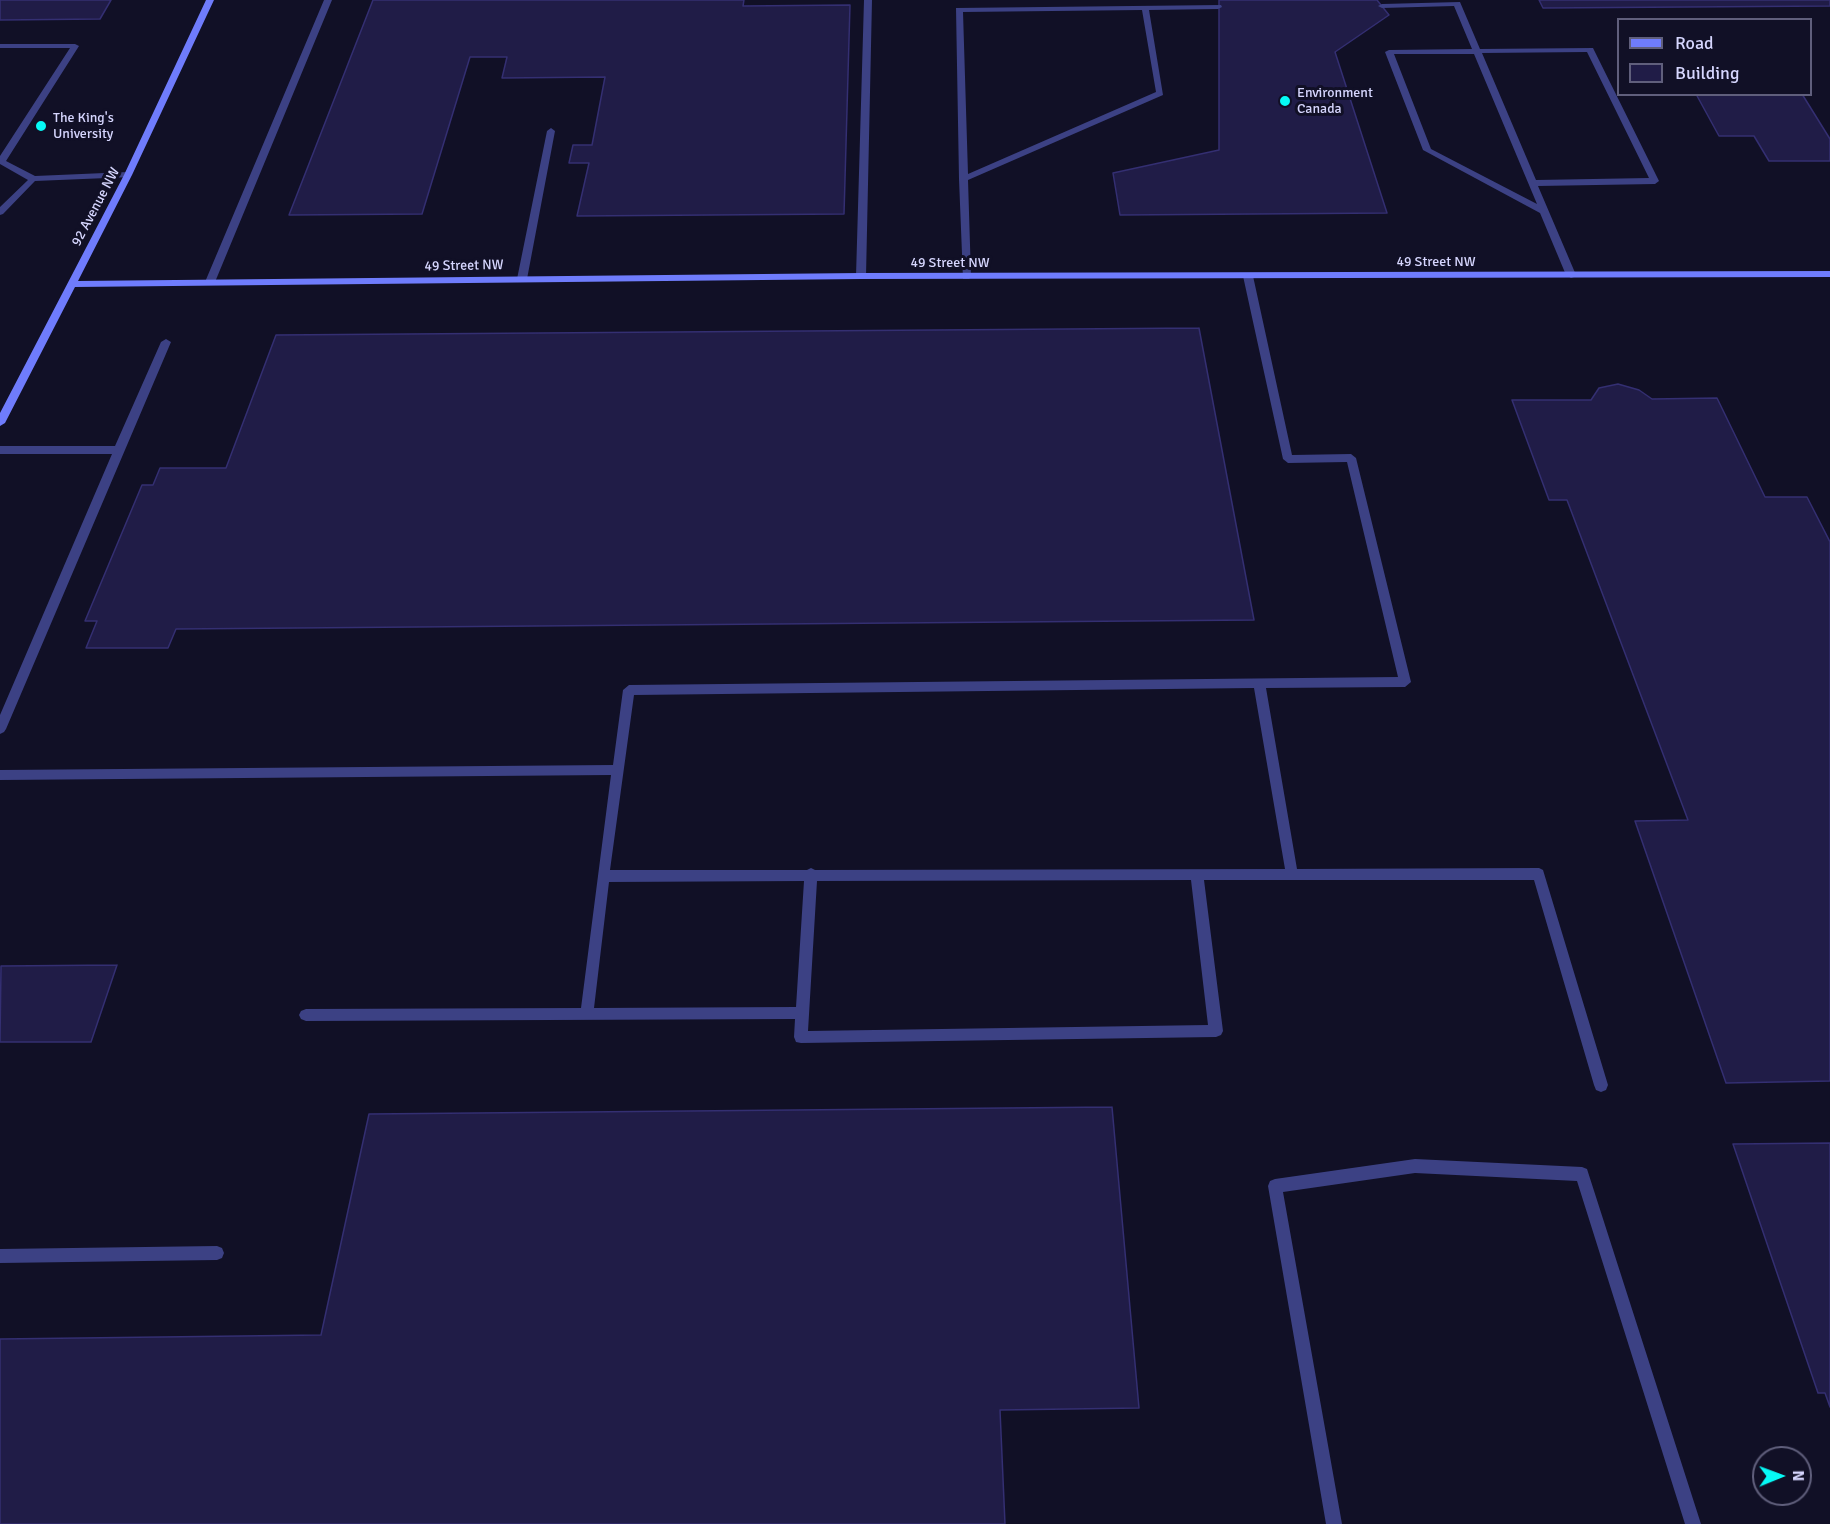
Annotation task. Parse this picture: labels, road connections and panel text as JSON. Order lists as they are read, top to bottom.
{
  "streets": {
    "street": ["92 Avenue NW", "49 Street NW"]
  },
  "crossings": [
    ["92 Avenue NW", "49 Street NW"]
  ],
  "places": ["Environment Canada", "The King's University"],
  "legend": ["Road", "Building"],
  "north": "right"
}
